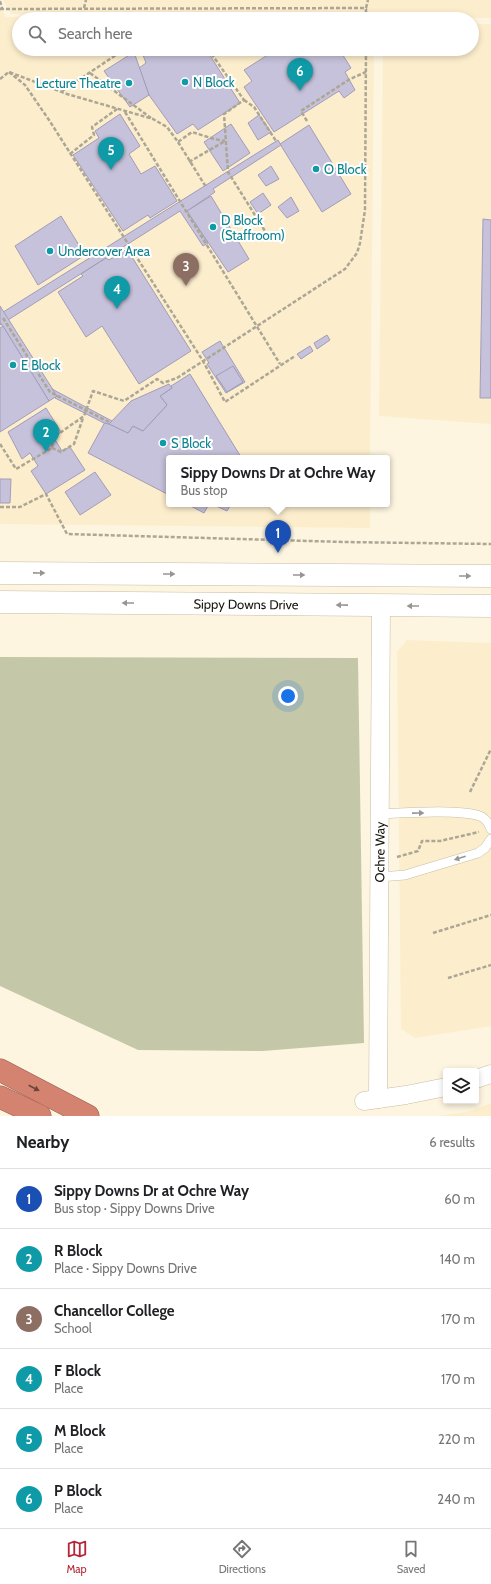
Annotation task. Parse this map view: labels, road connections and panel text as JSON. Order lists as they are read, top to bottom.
{
  "streets": {
    "main road": ["Sippy Downs Drive"],
    "street": ["Ochre Way"]
  },
  "crossings": [
    ["Sippy Downs Drive", "Ochre Way"]
  ],
  "places": [
    "N Block",
    "Lecture Theatre",
    "O Block",
    "D Block (Staffroom)",
    "Undercover Area",
    "E Block",
    "S Block"
  ],
  "page": {
    "search": "Search here",
    "pins": [
      "6",
      "5",
      "3",
      "4",
      "2",
      "1"
    ],
    "popup": ["Sippy Downs Dr at Ochre Way", "Bus stop"],
    "heading": ["Nearby", "6 results"],
    "list": [
      {
        "mark": "1",
        "name": "Sippy Downs Dr at Ochre Way",
        "note": "Bus stop · Sippy Downs Drive",
        "value": "60 m"
      },
      {
        "mark": "2",
        "name": "R Block",
        "note": "Place · Sippy Downs Drive",
        "value": "140 m"
      },
      {
        "mark": "3",
        "name": "Chancellor College",
        "note": "School",
        "value": "170 m"
      },
      {
        "mark": "4",
        "name": "F Block",
        "note": "Place",
        "value": "170 m"
      },
      {
        "mark": "5",
        "name": "M Block",
        "note": "Place",
        "value": "220 m"
      },
      {
        "mark": "6",
        "name": "P Block",
        "note": "Place",
        "value": "240 m"
      }
    ],
    "nav": ["Map", "Directions", "Saved"]
  }
}
